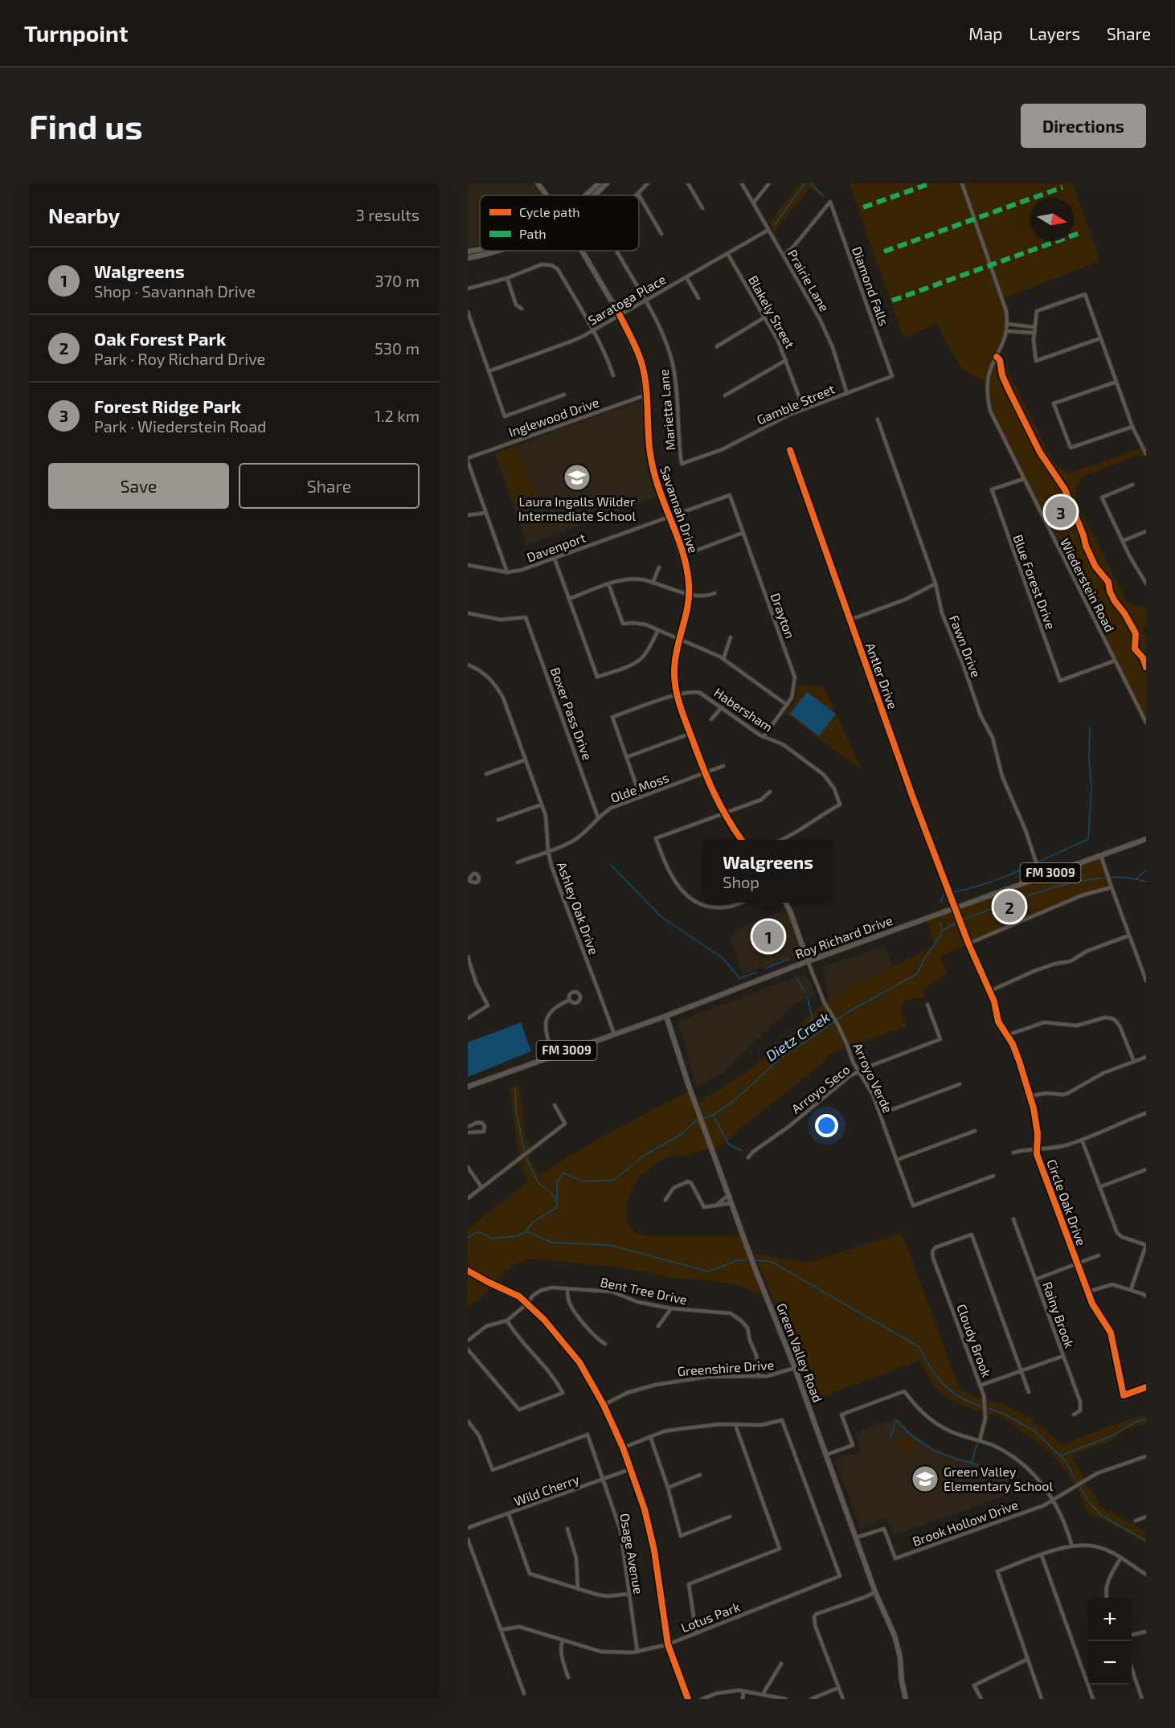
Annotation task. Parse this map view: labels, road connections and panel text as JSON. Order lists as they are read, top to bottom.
{
  "streets": {
    "main road": ["FM 3009", "Roy Richard Drive"],
    "street": [
      "Prairie Lane",
      "Diamond Falls",
      "Saratoga Place",
      "Blakely Street",
      "Gamble Street",
      "Marietta Lane",
      "Inglewood Drive",
      "Savannah Drive",
      "Davenport",
      "Blue Forest Drive",
      "Wiederstein Road",
      "Drayton",
      "Fawn Drive",
      "Antler Drive",
      "Habersham",
      "Boxer Pass Drive",
      "Olde Moss",
      "Ashley Oak Drive",
      "Arroyo Verde",
      "Arroyo Seco",
      "Circle Oak Drive",
      "Bent Tree Drive",
      "Rainy Brook",
      "Cloudy Brook",
      "Green Valley Road",
      "Greenshire Drive",
      "Wild Cherry",
      "Brook Hollow Drive",
      "Osage Avenue",
      "Lotus Park"
    ]
  },
  "crossings": [
    ["Prairie Lane", "Diamond Falls"],
    ["Prairie Lane", "Saratoga Place"],
    ["Prairie Lane", "Gamble Street"],
    ["Diamond Falls", "Gamble Street"],
    ["Saratoga Place", "Blakely Street"],
    ["Saratoga Place", "Marietta Lane"],
    ["Saratoga Place", "Savannah Drive"],
    ["Blakely Street", "Gamble Street"],
    ["Gamble Street", "Marietta Lane"],
    ["Inglewood Drive", "Savannah Drive"],
    ["Savannah Drive", "Davenport"],
    ["Savannah Drive", "Habersham"],
    ["Savannah Drive", "Olde Moss"],
    ["Davenport", "Drayton"],
    ["Blue Forest Drive", "Wiederstein Road"],
    ["Drayton", "Habersham"],
    ["Fawn Drive", "Roy Richard Drive"],
    ["Antler Drive", "Roy Richard Drive"],
    ["Antler Drive", "Circle Oak Drive"],
    ["Boxer Pass Drive", "Olde Moss"],
    ["Olde Moss", "Ashley Oak Drive"],
    ["Ashley Oak Drive", "Roy Richard Drive"],
    ["Roy Richard Drive", "Arroyo Verde"],
    ["Roy Richard Drive", "Circle Oak Drive"],
    ["Roy Richard Drive", "Green Valley Road"],
    ["Arroyo Verde", "Arroyo Seco"],
    ["Bent Tree Drive", "Greenshire Drive"],
    ["Green Valley Road", "Greenshire Drive"],
    ["Green Valley Road", "Brook Hollow Drive"],
    ["Wild Cherry", "Osage Avenue"],
    ["Osage Avenue", "Lotus Park"]
  ],
  "water": ["Dietz Creek"],
  "places": {
    "school or university": ["Laura Ingalls Wilder Intermediate School", "Green Valley Elementary School"]
  },
  "legend": ["Cycle path", "Path"],
  "north": "right",
  "page": {
    "header": "Turnpoint",
    "nav": ["Map", "Layers", "Share"],
    "buttons": [
      "Directions",
      ["Save", "Share"]
    ],
    "title": "Find us",
    "heading": ["Nearby", "3 results"],
    "list": [
      {
        "mark": "1",
        "name": "Walgreens",
        "note": "Shop · Savannah Drive",
        "value": "370 m"
      },
      {
        "mark": "2",
        "name": "Oak Forest Park",
        "note": "Park · Roy Richard Drive",
        "value": "530 m"
      },
      {
        "mark": "3",
        "name": "Forest Ridge Park",
        "note": "Park · Wiederstein Road",
        "value": "1.2 km"
      }
    ],
    "pins": ["3", "2", "1"],
    "popup": ["Walgreens", "Shop"],
    "map_buttons": ["+", "−"]
  }
}
